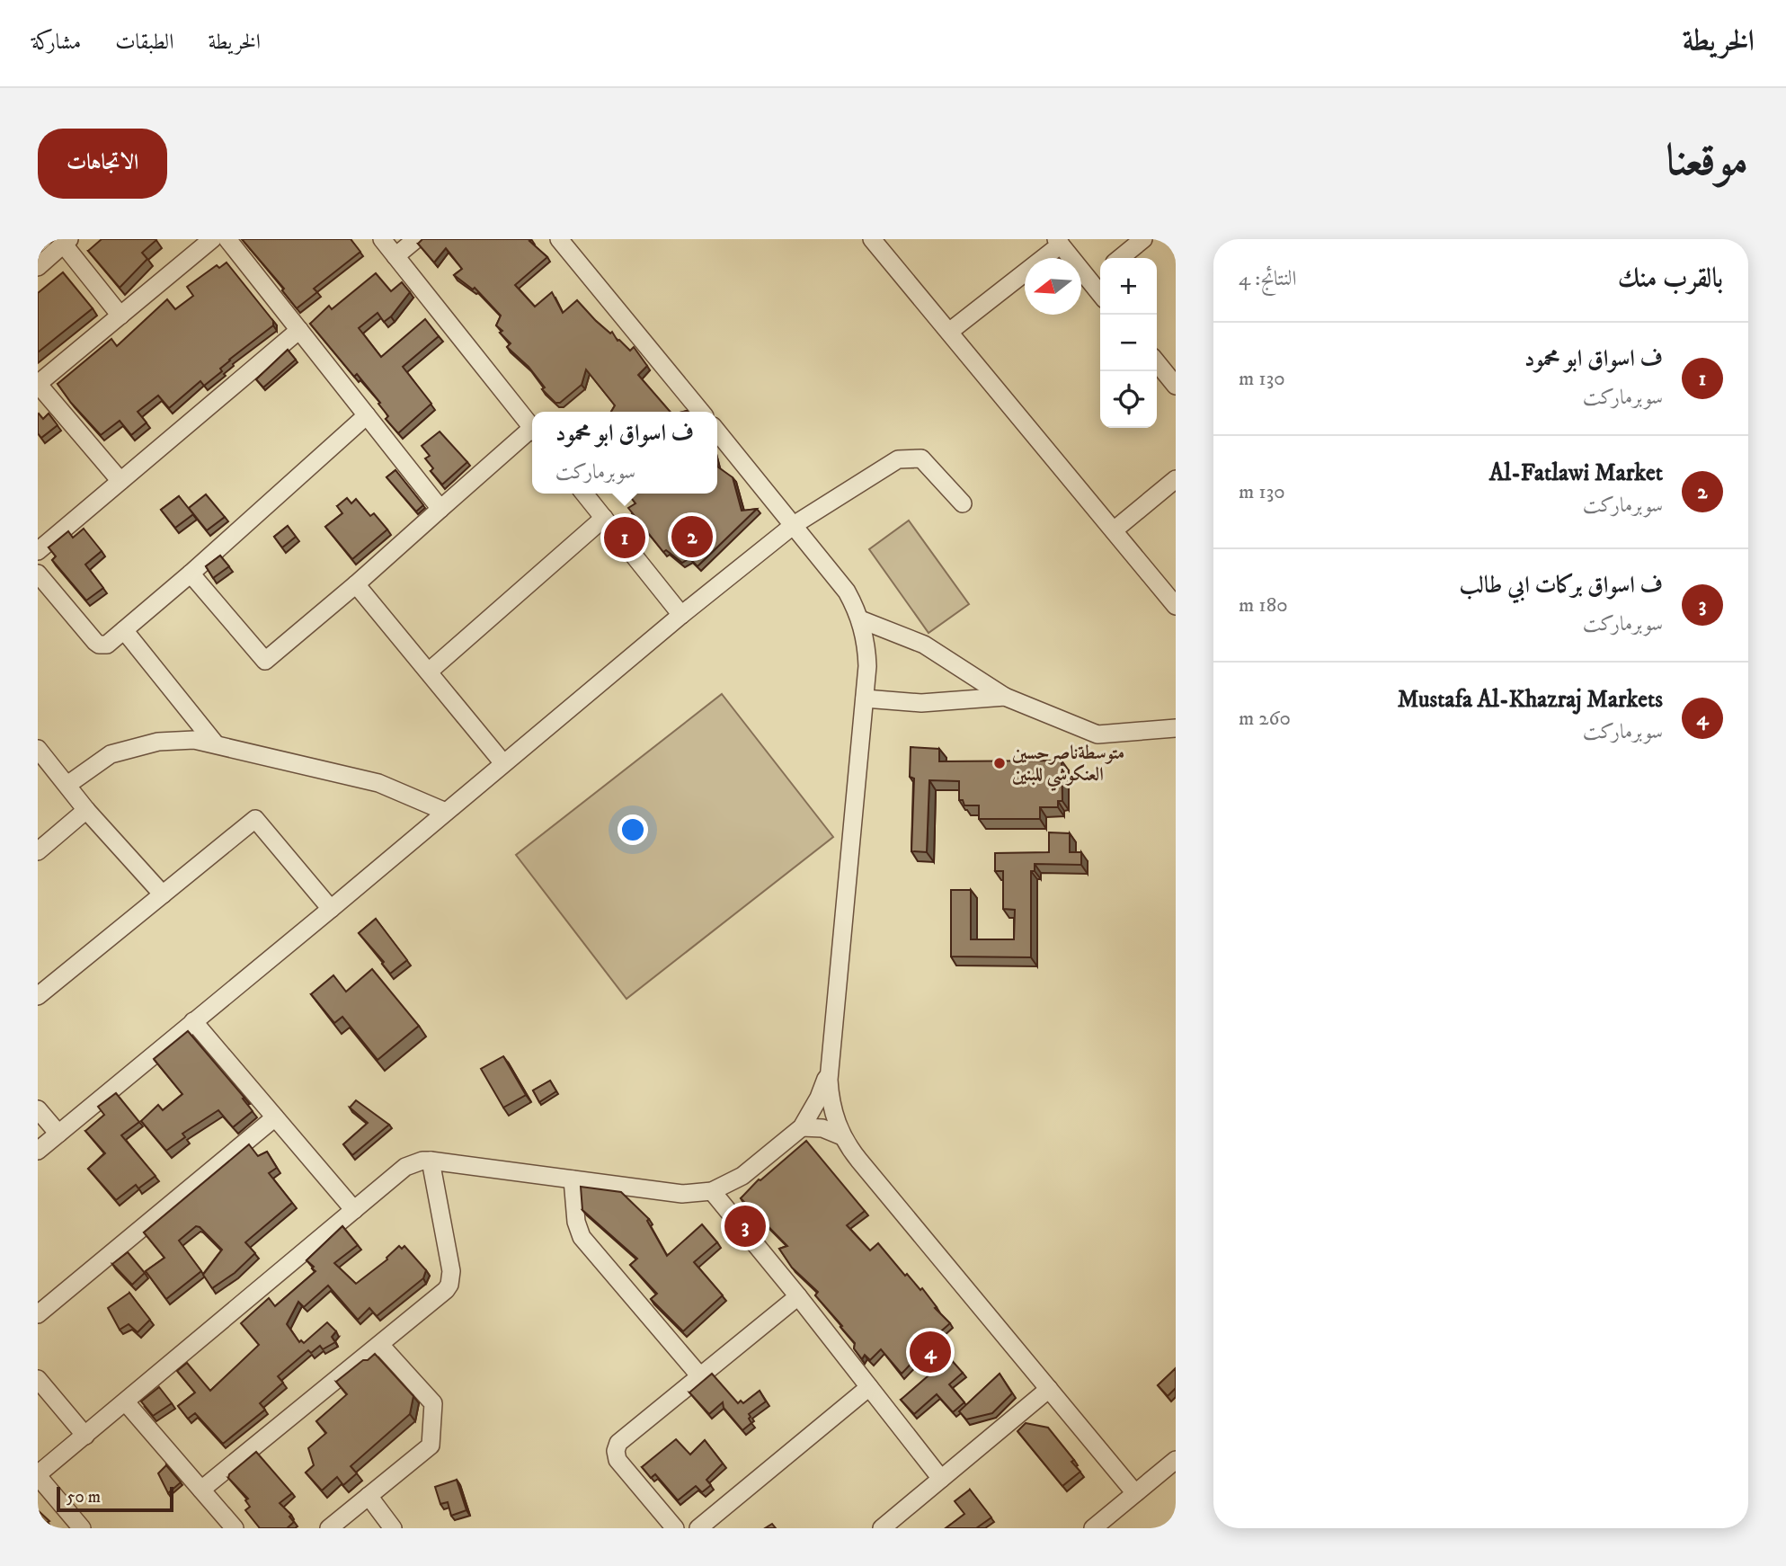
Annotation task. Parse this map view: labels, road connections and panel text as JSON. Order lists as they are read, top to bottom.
{
  "places": ["متوسطةناصرحسين العنكوشي للبنين"],
  "scale_bar": "50 m",
  "north": "left",
  "page": {
    "header": "الخريطة",
    "nav": ["الخريطة", "الطبقات", "مشاركة"],
    "title": "موقعنا",
    "buttons": "الاتجاهات",
    "heading": ["بالقرب منك", "النتائج: 4"],
    "map_buttons": ["+", "−"],
    "list": [
      {
        "mark": "1",
        "name": "ف اسواق ابو محمود",
        "note": "سوبرماركت",
        "value": "130 m"
      },
      {
        "mark": "2",
        "name": "Al-Fatlawi Market",
        "note": "سوبرماركت",
        "value": "130 m"
      },
      {
        "mark": "3",
        "name": "ف اسواق بركات ابي طالب",
        "note": "سوبرماركت",
        "value": "180 m"
      },
      {
        "mark": "4",
        "name": "Mustafa Al-Khazraj Markets",
        "note": "سوبرماركت",
        "value": "260 m"
      }
    ],
    "popup": ["ف اسواق ابو محمود", "سوبرماركت"],
    "pins": [
      "2",
      "1",
      "3",
      "4"
    ],
    "scale": "50 m"
  }
}
